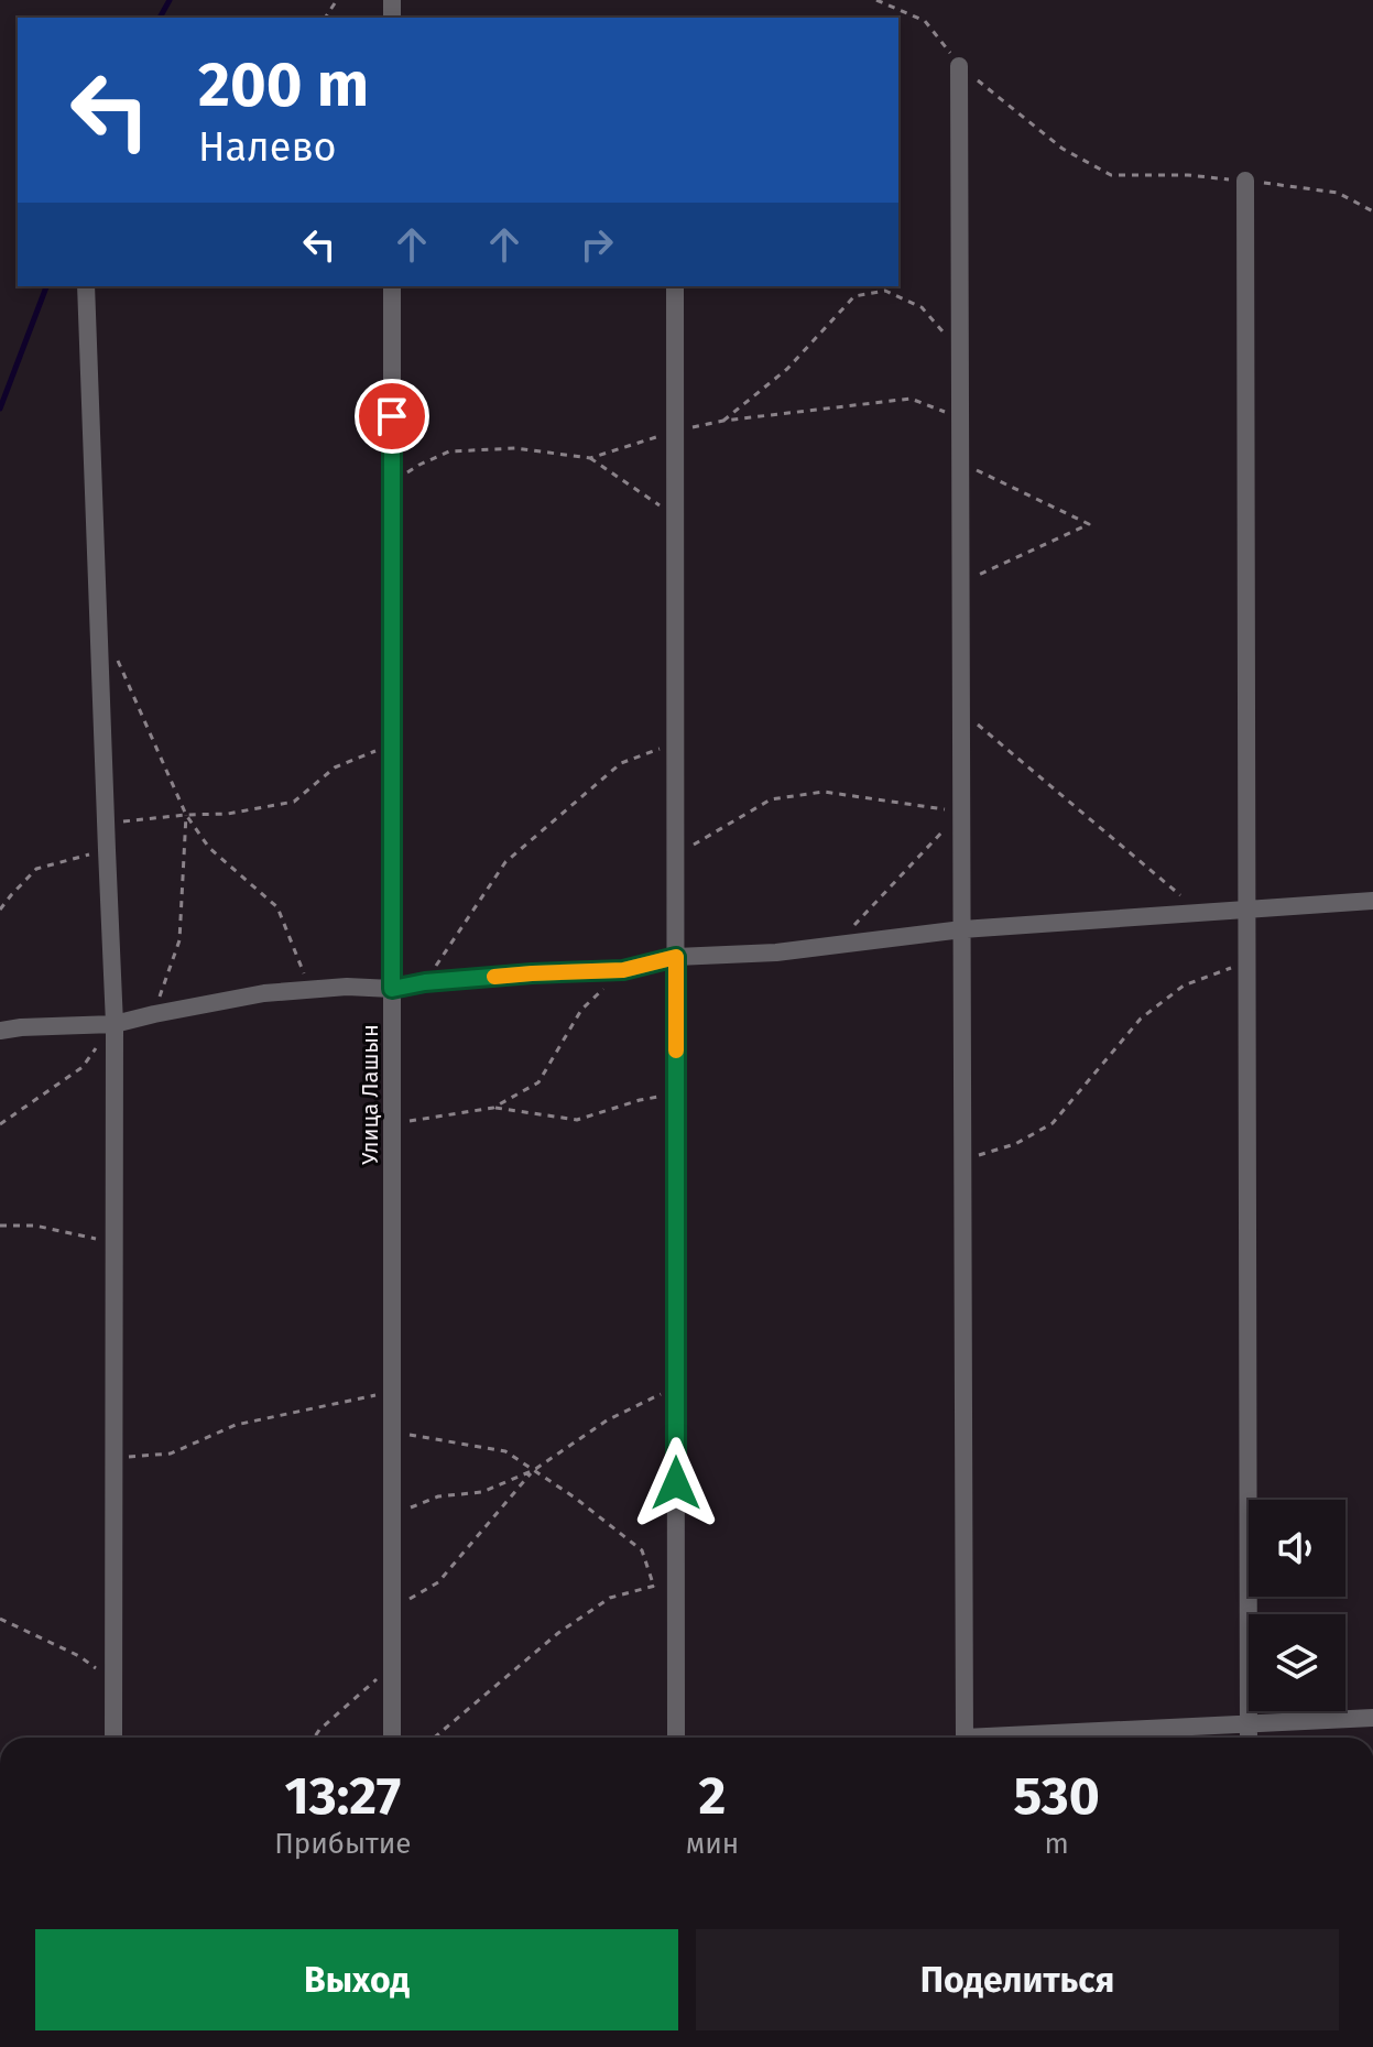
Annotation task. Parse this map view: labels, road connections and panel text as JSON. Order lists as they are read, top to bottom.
{
  "streets": {
    "street": ["Улица Лашын"]
  },
  "page": {
    "turn": ["200 m", "Налево"],
    "eta": [
      "13:27",
      "Прибытие",
      "2",
      "мин",
      "530",
      "m"
    ],
    "buttons": ["Выход", "Поделиться"]
  }
}
